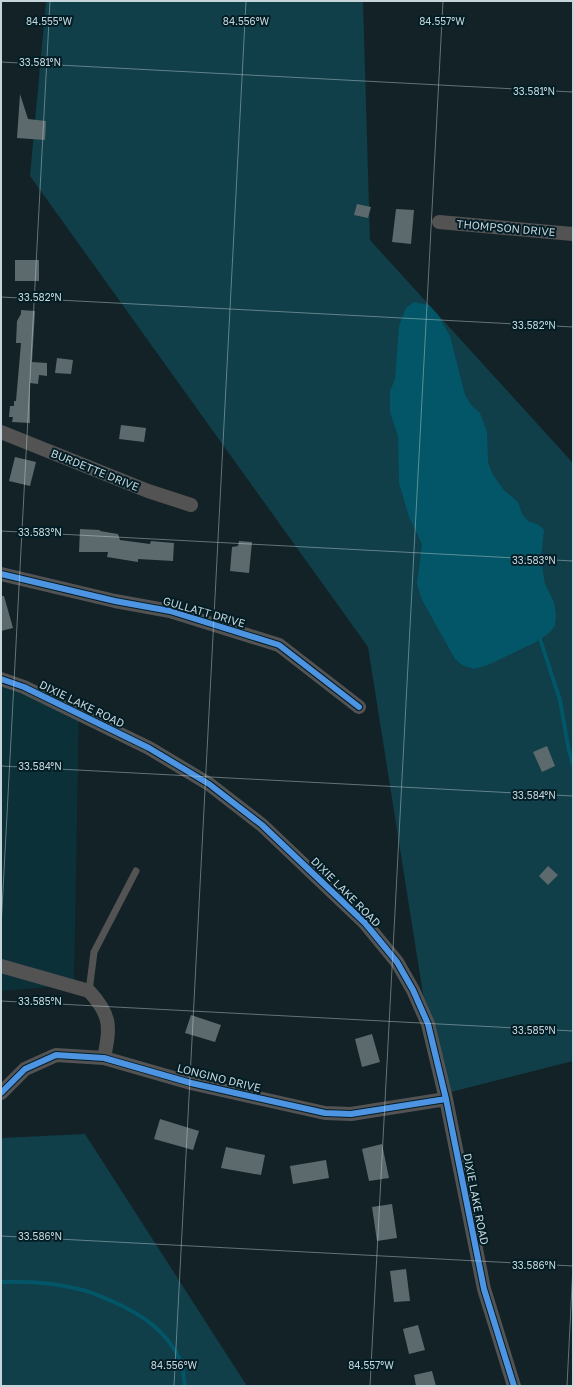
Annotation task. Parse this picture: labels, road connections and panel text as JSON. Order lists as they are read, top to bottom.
{
  "streets": {
    "street": [
      "THOMPSON DRIVE",
      "BURDETTE DRIVE",
      "GULLATT DRIVE",
      "DIXIE LAKE ROAD",
      "LONGINO DRIVE"
    ]
  },
  "crossings": [
    ["DIXIE LAKE ROAD", "LONGINO DRIVE"]
  ],
  "coordinates": [
    "84.555°W",
    "84.556°W",
    "84.557°W",
    "33.581°N",
    "33.582°N",
    "33.583°N",
    "33.584°N",
    "33.585°N",
    "33.586°N"
  ]
}
